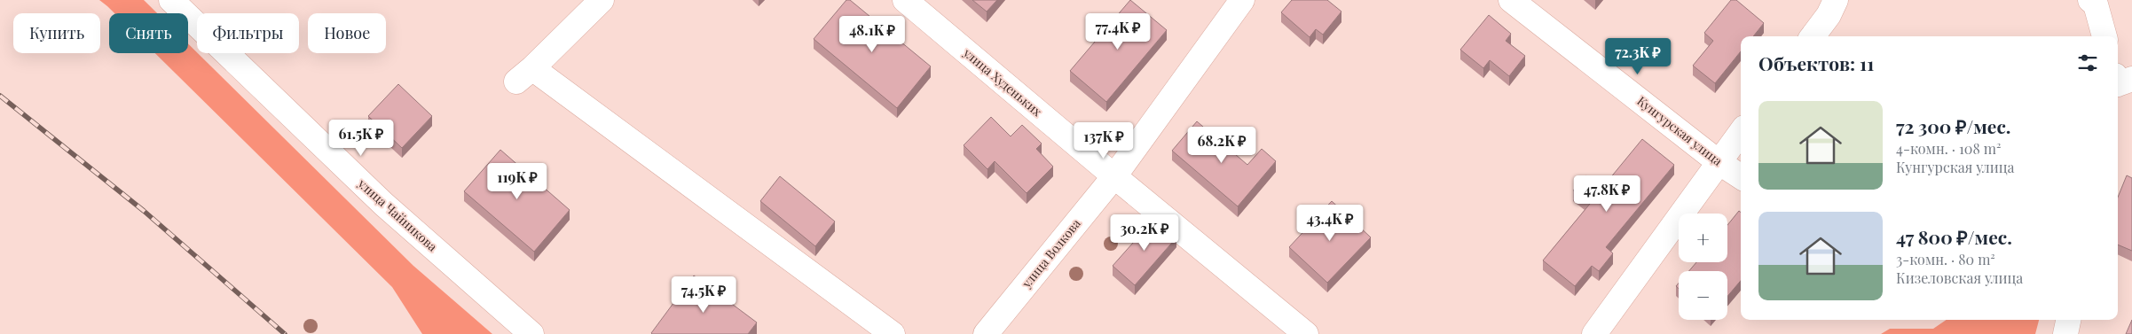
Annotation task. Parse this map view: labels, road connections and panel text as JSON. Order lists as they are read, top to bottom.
{
  "streets": {
    "street": [
      "улица Худеньких",
      "Кунгурская улица",
      "улица Чайникова",
      "улица Волкова"
    ]
  },
  "crossings": [
    ["улица Худеньких", "улица Волкова"]
  ],
  "page": {
    "price": [
      "77.4K ₽",
      "48.1K ₽",
      "72.3K ₽",
      "61.5K ₽",
      "137K ₽",
      "68.2K ₽",
      "119K ₽",
      "47.8K ₽",
      "43.4K ₽",
      "30.2K ₽",
      "74.5K ₽"
    ],
    "chip": [
      "Купить",
      "Снять",
      "Фильтры",
      "Новое"
    ],
    "heading": "Объектов: 11",
    "list": [
      {
        "name": "72 300 ₽/мес.",
        "note": "4-комн. · 108 m² · Кунгурская улица"
      },
      {
        "name": "47 800 ₽/мес.",
        "note": "3-комн. · 80 m² · Кизеловская улица"
      }
    ],
    "map_buttons": ["+", "−"]
  }
}
